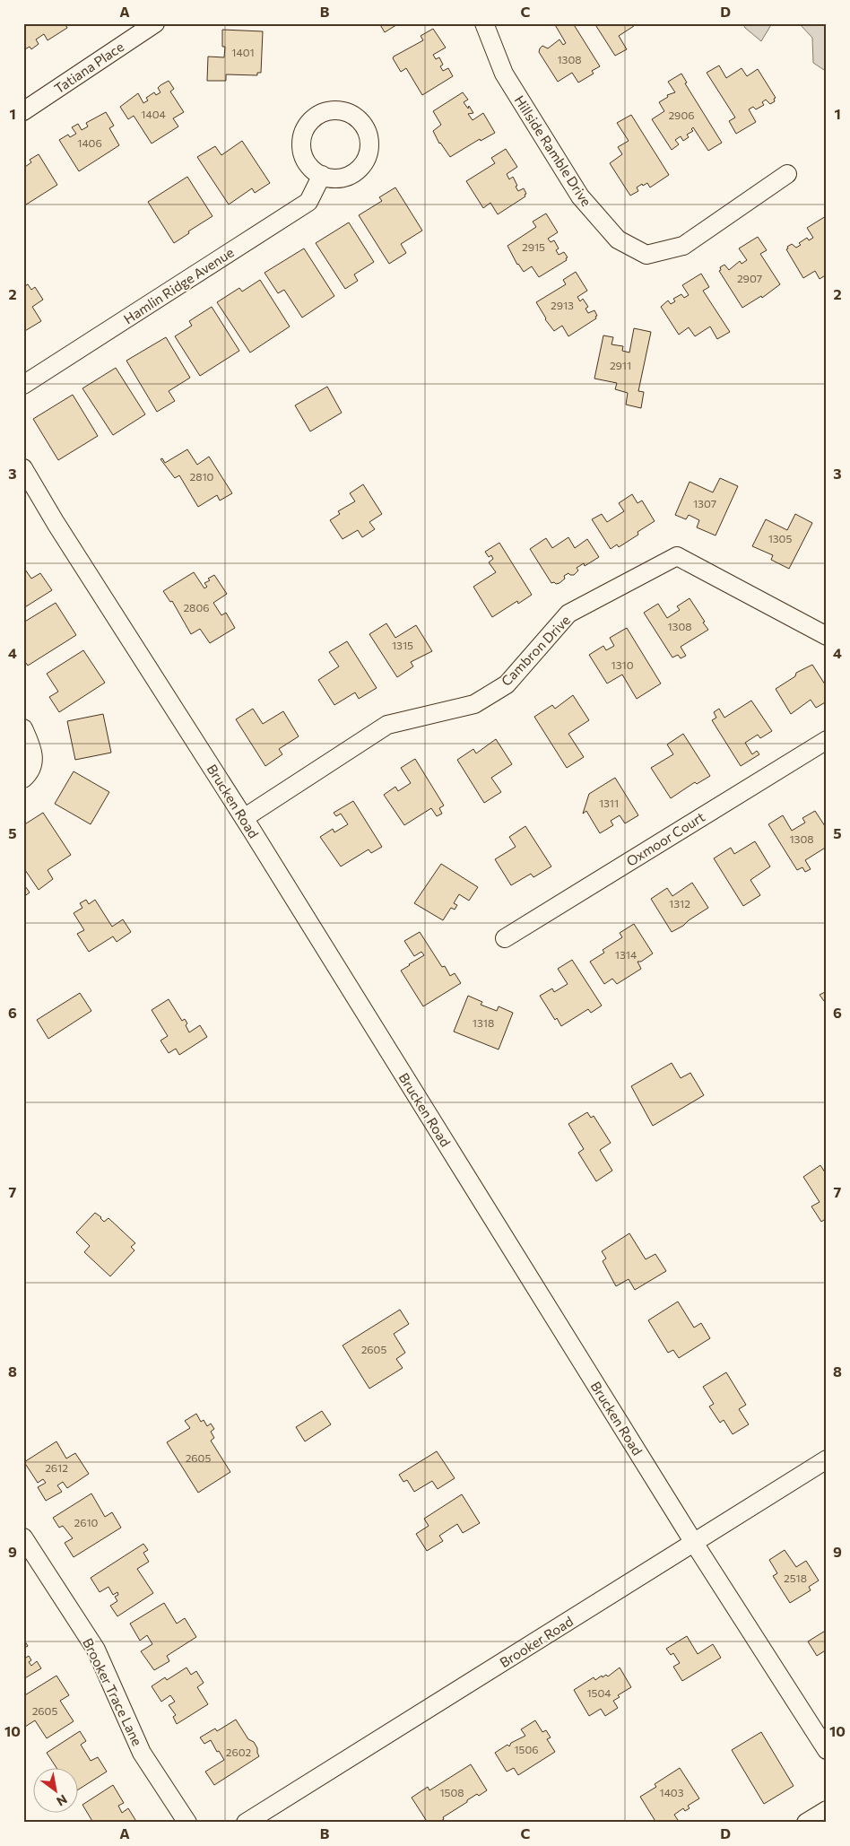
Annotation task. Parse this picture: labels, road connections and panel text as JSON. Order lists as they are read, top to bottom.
{
  "streets": {
    "street": [
      "Tatiana Place",
      "Hillside Ramble Drive",
      "Hamlin Ridge Avenue",
      "Cambron Drive",
      "Brucken Road",
      "Oxmoor Court",
      "Brooker Road",
      "Brooker Trace Lane"
    ]
  },
  "crossings": [
    ["Cambron Drive", "Brucken Road"],
    ["Brucken Road", "Brooker Road"]
  ],
  "house_numbers": [
    "1401",
    "1308",
    "1404",
    "2906",
    "1406",
    "2915",
    "2907",
    "2913",
    "2911",
    "2810",
    "1307",
    "1305",
    "2806",
    "1308",
    "1315",
    "1310",
    "1311",
    "1308",
    "1312",
    "1314",
    "1318",
    "2605",
    "2605",
    "2612",
    "2610",
    "2518",
    "1504",
    "2605",
    "1506",
    "2602",
    "1508",
    "1403"
  ],
  "north": "bottom right",
  "grid": {
    "columns": [
      "A",
      "B",
      "C",
      "D"
    ],
    "rows": [
      "1",
      "2",
      "3",
      "4",
      "5",
      "6",
      "7",
      "8",
      "9",
      "10"
    ]
  }
}
